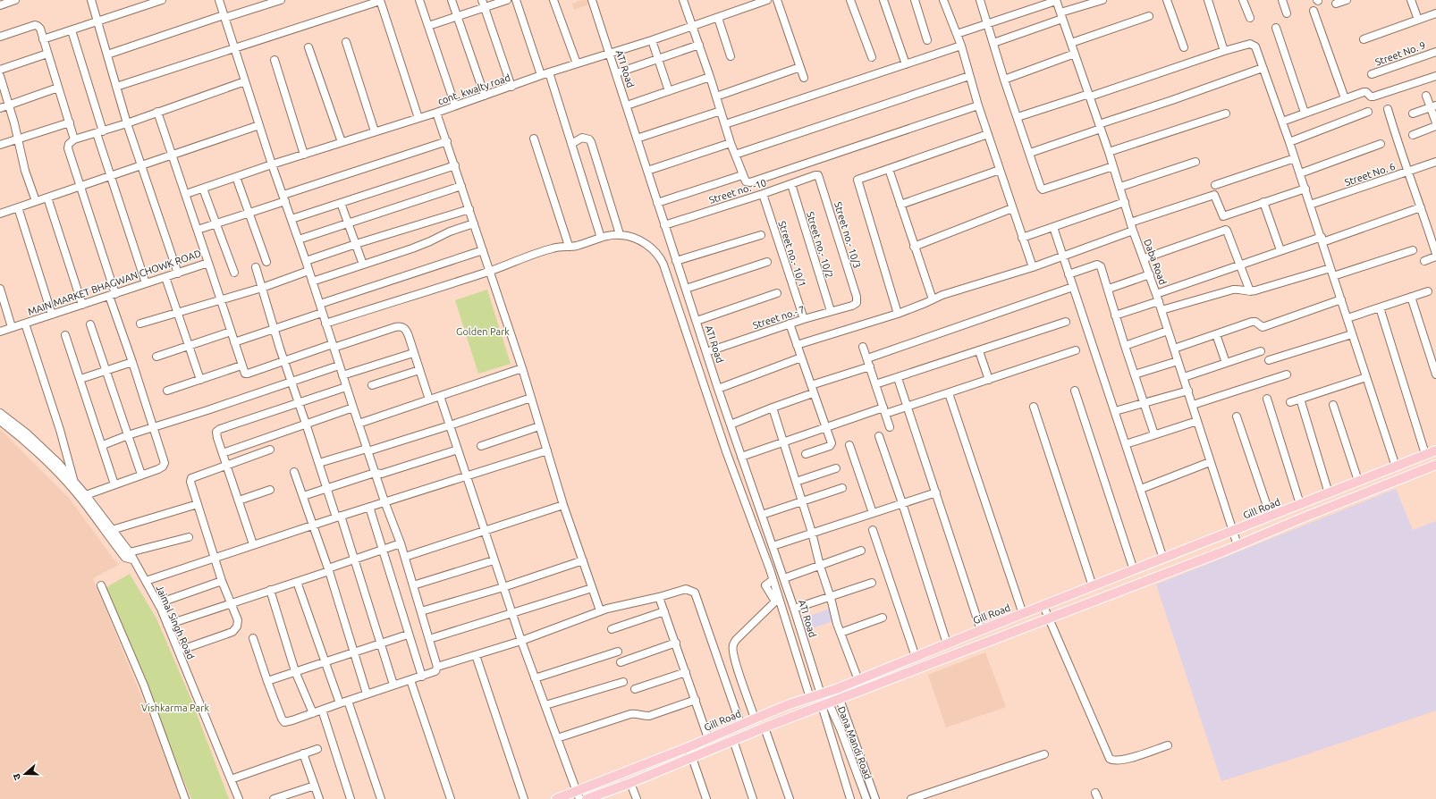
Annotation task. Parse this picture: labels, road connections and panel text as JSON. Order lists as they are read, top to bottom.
{
  "streets": {
    "main road": ["Gill Road"],
    "street": [
      "Street No. 9",
      "ATI Road",
      "cont. kwalty road",
      "Street No. 6",
      "Street no. -10",
      "Street no.- 10/3",
      "Street no.- 10/2",
      "Street no.- 10/1",
      "Daba Road",
      "MAIN MARKET BHAGWAN CHOWK ROAD",
      "Street no.- 7",
      "Jaimal Singh Road",
      "Dana Mandi Road"
    ]
  },
  "crossings": [
    ["ATI Road", "cont. kwalty road"],
    ["ATI Road", "Street no. -10"],
    ["ATI Road", "Street no.- 7"],
    ["ATI Road", "Gill Road"],
    ["ATI Road", "Dana Mandi Road"],
    ["cont. kwalty road", "MAIN MARKET BHAGWAN CHOWK ROAD"],
    ["Street no. -10", "Street no.- 10/3"],
    ["Street no. -10", "Street no.- 10/2"],
    ["Street no. -10", "Street no.- 10/1"],
    ["Street no.- 10/3", "Street no.- 7"],
    ["Street no.- 10/2", "Street no.- 7"],
    ["Street no.- 10/1", "Street no.- 7"],
    ["Daba Road", "Gill Road"],
    ["Gill Road", "Dana Mandi Road"]
  ],
  "parks": ["Golden Park", "Vishkarma Park"],
  "north": "left"
}
